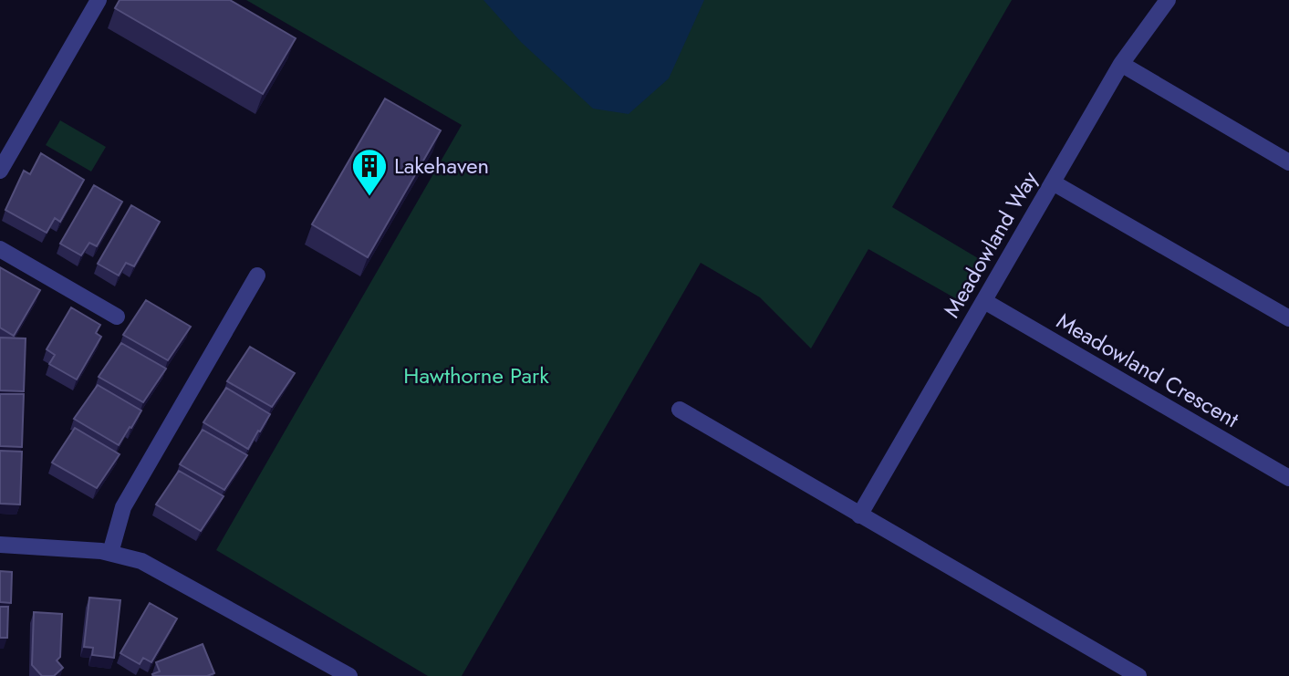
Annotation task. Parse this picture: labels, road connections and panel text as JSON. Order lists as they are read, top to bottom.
{
  "streets": {
    "street": ["Meadowland Way", "Meadowland Crescent"]
  },
  "crossings": [
    ["Meadowland Way", "Meadowland Crescent"]
  ],
  "parks": ["Hawthorne Park"],
  "places": {
    "building": ["Lakehaven"]
  }
}
